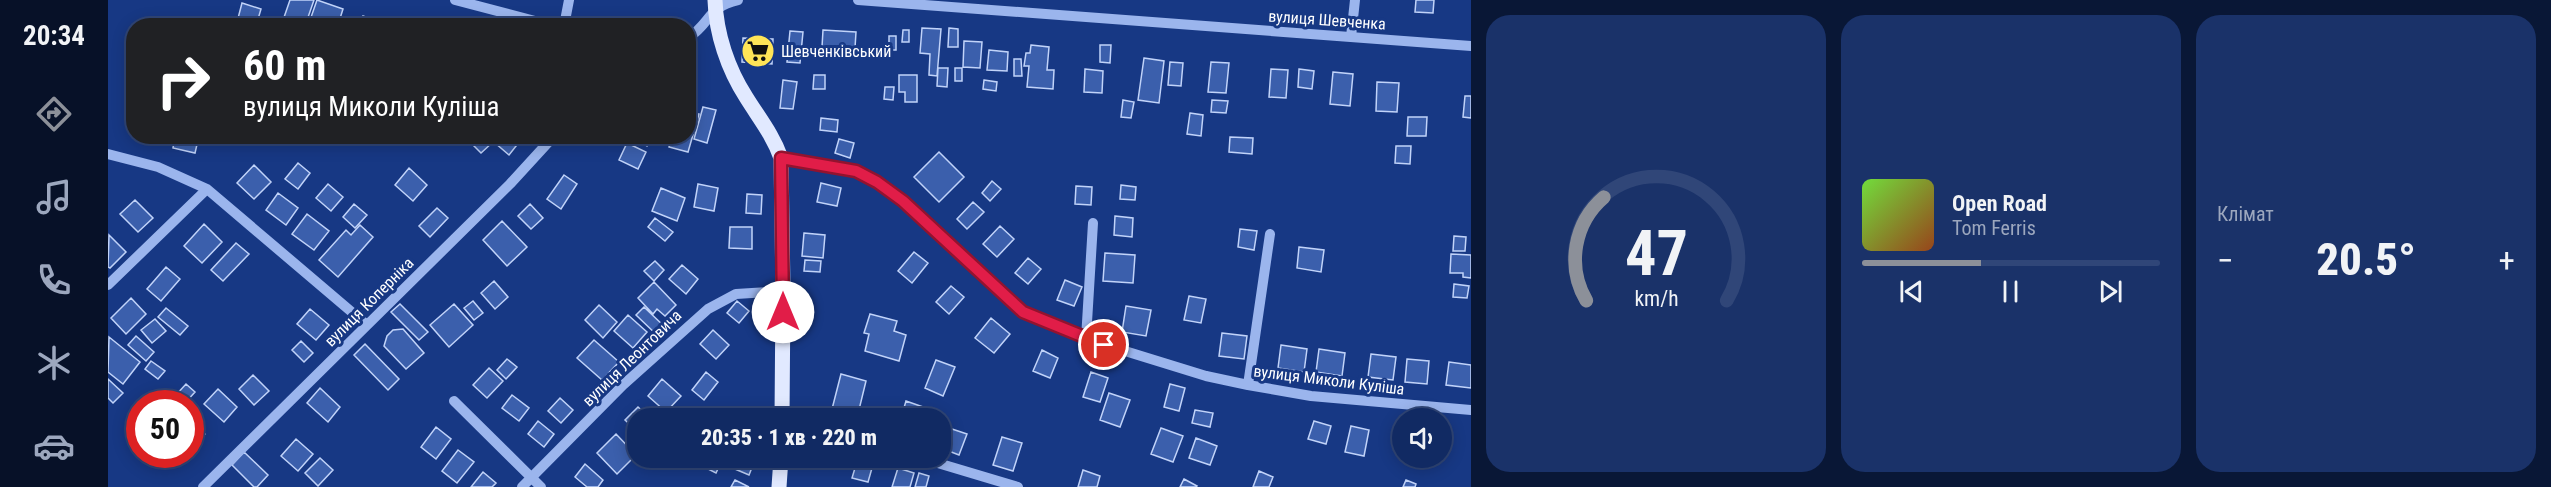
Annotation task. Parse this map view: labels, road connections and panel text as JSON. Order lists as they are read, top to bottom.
{
  "streets": {
    "street": [
      "вулиця Шевченка",
      "вулиця Коперніка",
      "вулиця Леонтовича",
      "вулиця Миколи Куліша"
    ]
  },
  "places": {
    "supermarket": ["Шевченківський"]
  },
  "page": {
    "tabs": "20:34",
    "tile": "Клімат",
    "turn": ["60 m", "вулиця Миколи Куліша"],
    "song": ["Open Road", "Tom Ferris"],
    "heat": ["−", "20.5°", "+"],
    "limit": "50",
    "trip": "20:35 · 1 хв · 220 m",
    "gauge": ["47", "km/h"]
  }
}
